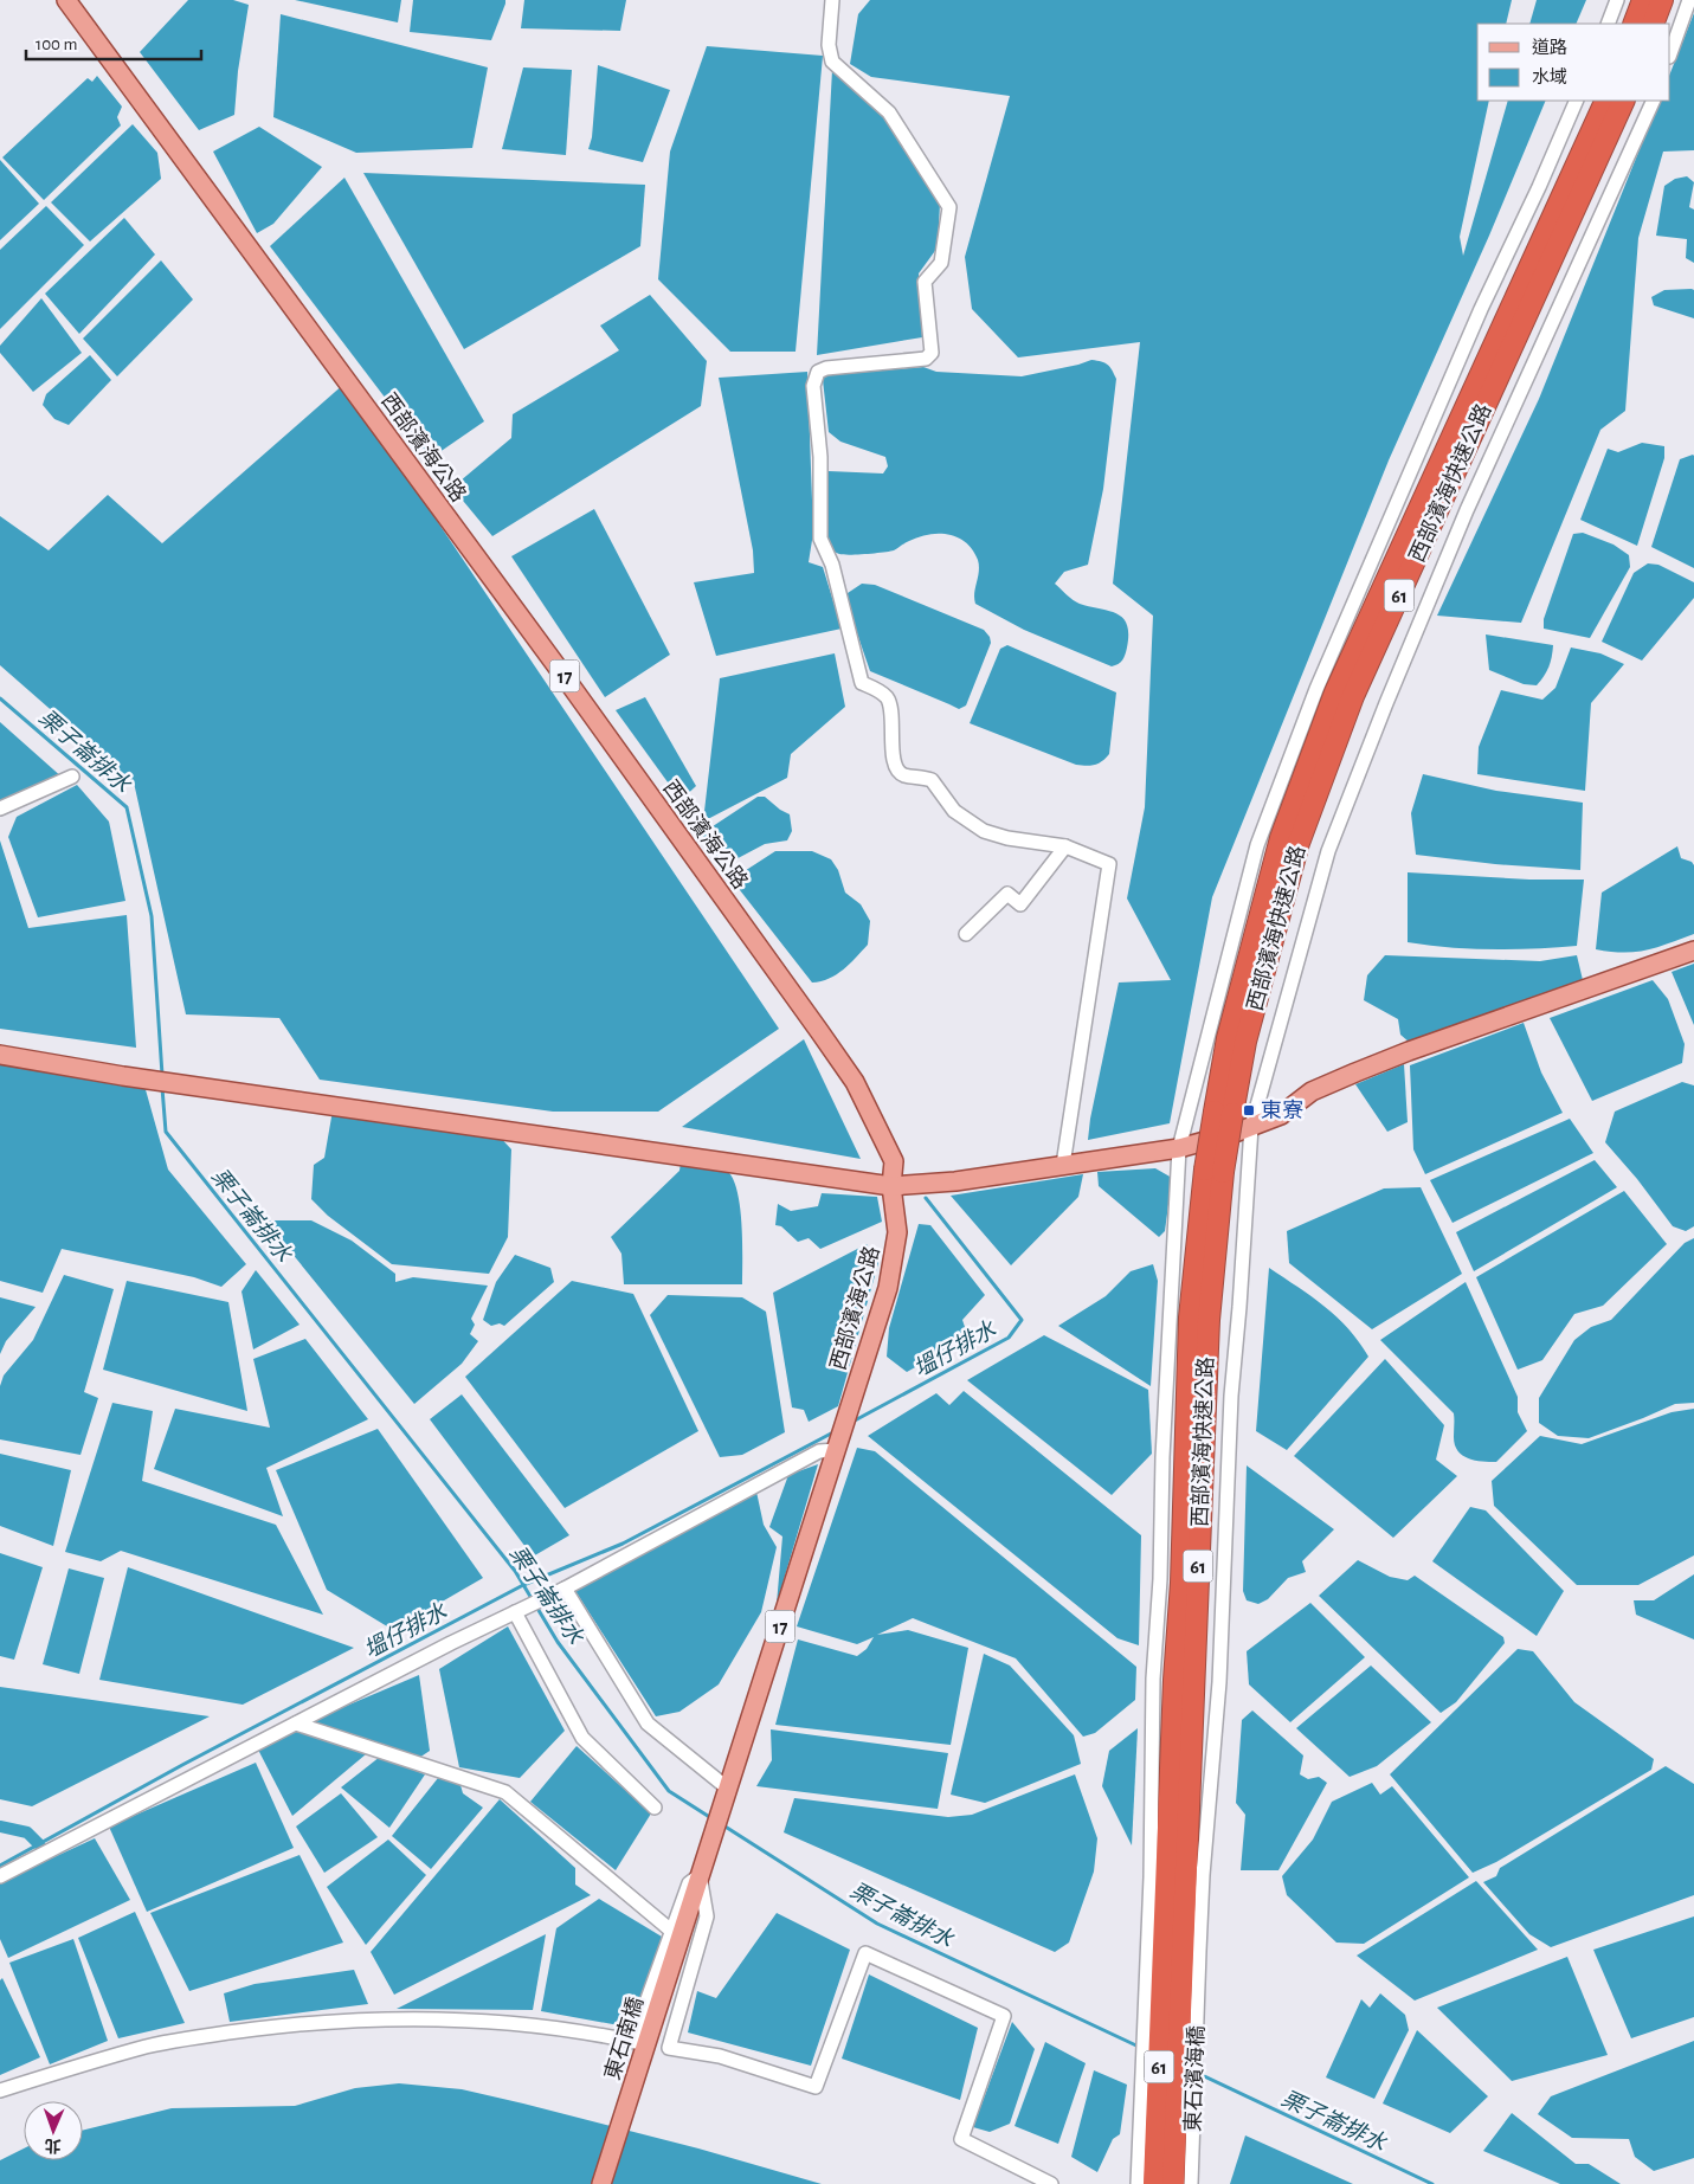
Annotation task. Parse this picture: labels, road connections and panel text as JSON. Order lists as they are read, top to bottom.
{
  "streets": {
    "highway": ["西部濱海快速公路", "61", "東石濱海橋"],
    "main road": ["西部濱海公路", "17", "東石南橋"]
  },
  "crossings": [
    ["西部濱海公路", "東石南橋"],
    ["西部濱海快速公路", "61"],
    ["西部濱海快速公路", "東石濱海橋"]
  ],
  "water": ["栗子崙排水", "塭仔排水"],
  "places": {
    "transit": ["東寮"]
  },
  "legend": ["道路", "水域"],
  "scale_bar": "100 m",
  "north": "bottom"
}
